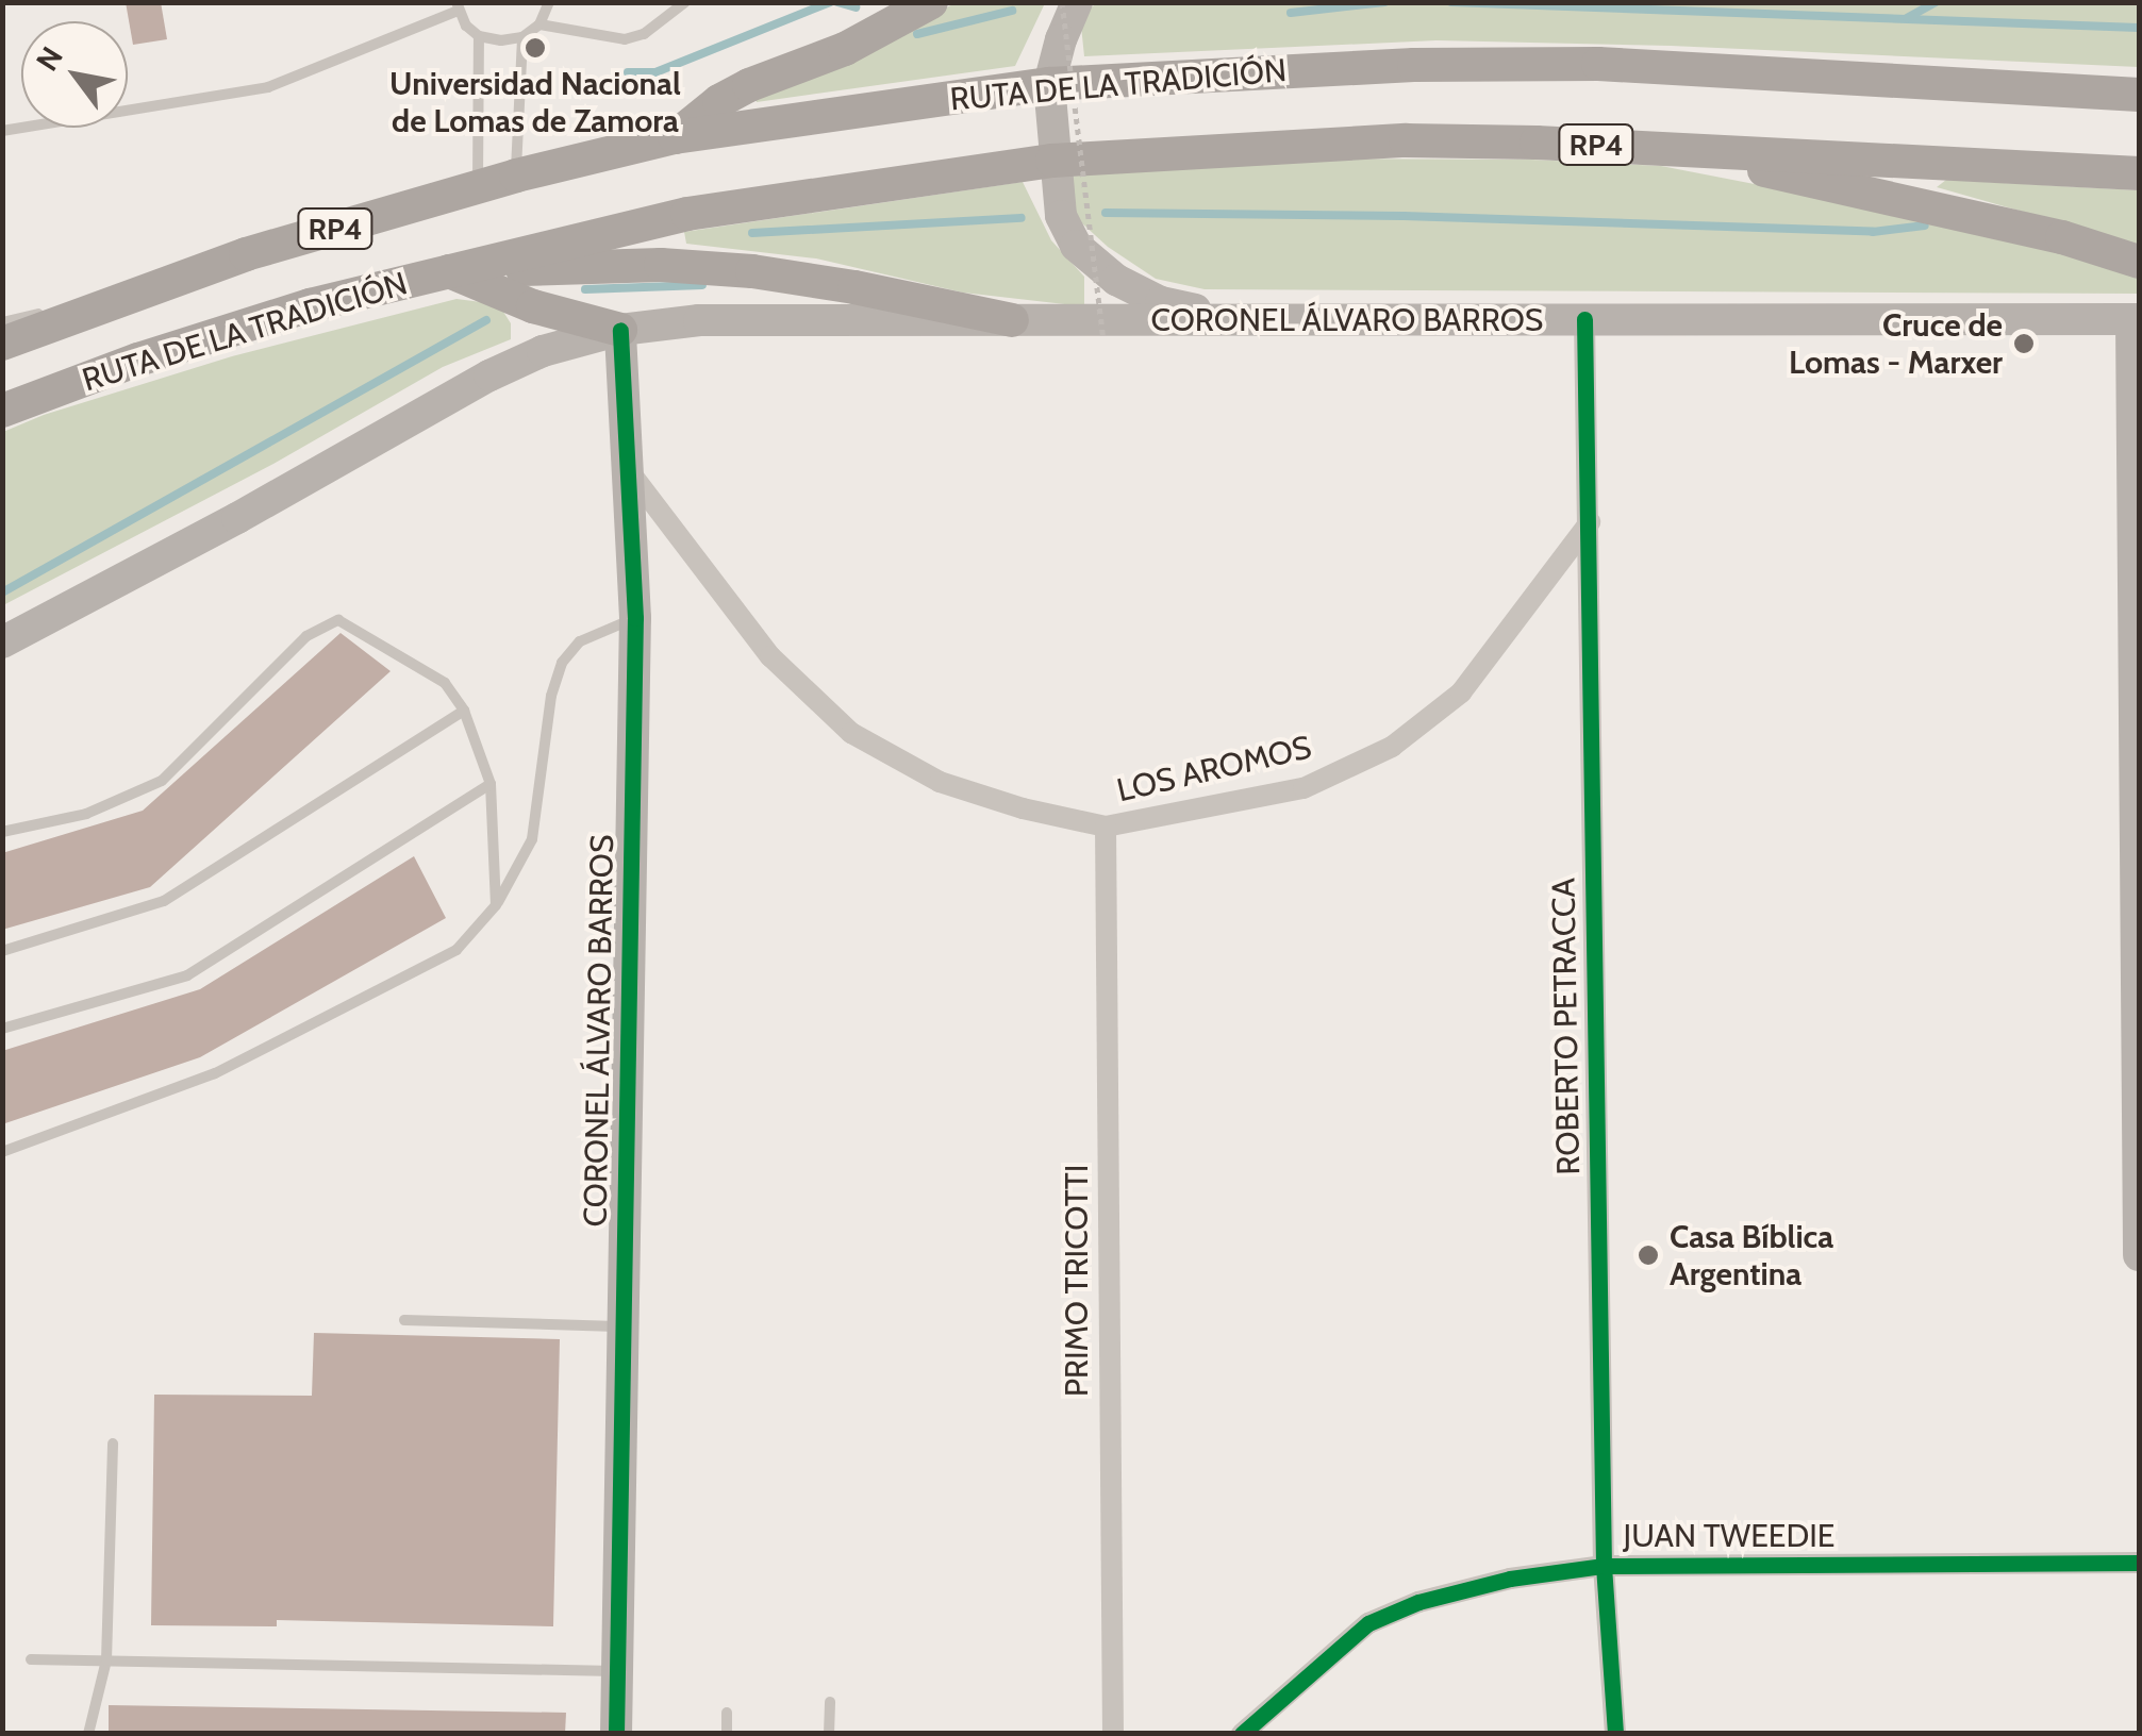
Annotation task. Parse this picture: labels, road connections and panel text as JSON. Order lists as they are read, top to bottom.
{
  "streets": {
    "main road": ["RUTA DE LA TRADICIÓN", "RP4", "CORONEL ÁLVARO BARROS"],
    "street": [
      "LOS AROMOS",
      "ROBERTO PETRACCA",
      "PRIMO TRICOTTI",
      "JUAN TWEEDIE"
    ]
  },
  "crossings": [
    ["CORONEL ÁLVARO BARROS", "LOS AROMOS"],
    ["CORONEL ÁLVARO BARROS", "ROBERTO PETRACCA"],
    ["LOS AROMOS", "ROBERTO PETRACCA"],
    ["LOS AROMOS", "PRIMO TRICOTTI"],
    ["ROBERTO PETRACCA", "JUAN TWEEDIE"]
  ],
  "places": ["Universidad Nacional de Lomas de Zamora", "Cruce de Lomas - Marxer", "Casa Bíblica Argentina"],
  "north": "top left"
}
